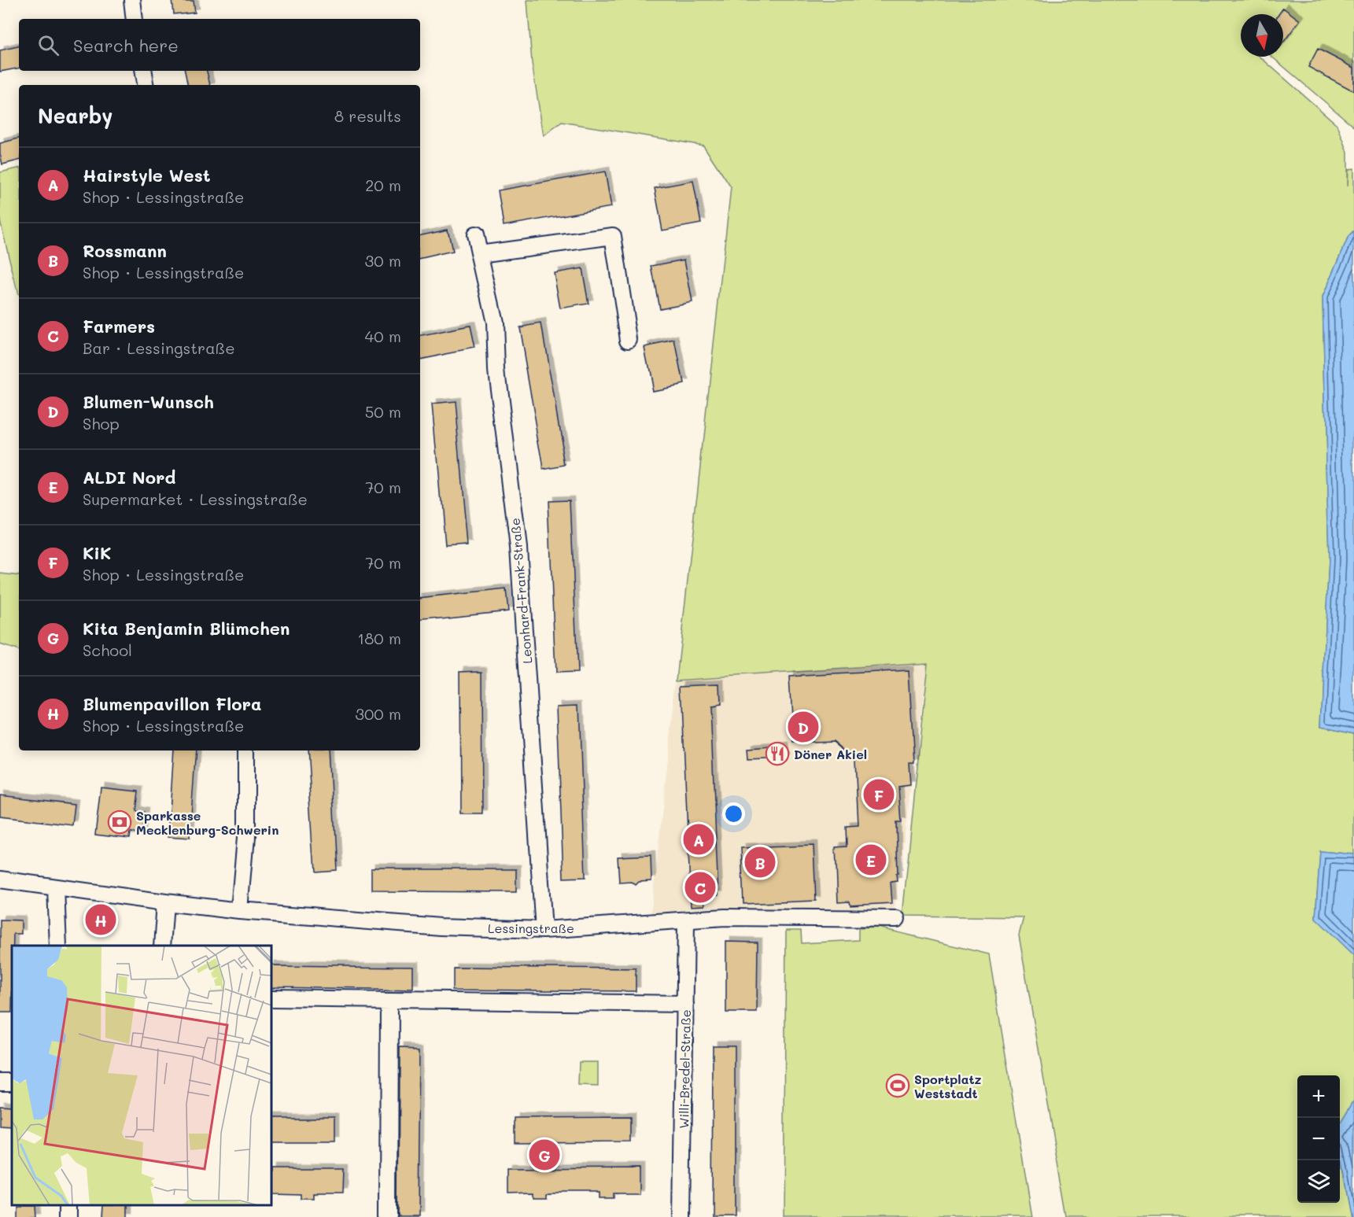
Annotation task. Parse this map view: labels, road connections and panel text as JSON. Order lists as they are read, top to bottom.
{
  "streets": {
    "street": ["Leonhard-Frank-Straße", "Lessingstraße", "Willi-Bredel-Straße"]
  },
  "crossings": [
    ["Leonhard-Frank-Straße", "Lessingstraße"],
    ["Lessingstraße", "Willi-Bredel-Straße"]
  ],
  "places": {
    "restaurant": ["Döner Akiel"],
    "bank": ["Sparkasse Mecklenburg-Schwerin"],
    "sports": ["Sportplatz Weststadt"]
  },
  "north": "bottom",
  "page": {
    "search": "Search here",
    "heading": ["Nearby", "8 results"],
    "list": [
      {
        "mark": "A",
        "name": "Hairstyle West",
        "note": "Shop · Lessingstraße",
        "value": "20 m"
      },
      {
        "mark": "B",
        "name": "Rossmann",
        "note": "Shop · Lessingstraße",
        "value": "30 m"
      },
      {
        "mark": "C",
        "name": "Farmers",
        "note": "Bar · Lessingstraße",
        "value": "40 m"
      },
      {
        "mark": "D",
        "name": "Blumen-Wunsch",
        "note": "Shop",
        "value": "50 m"
      },
      {
        "mark": "E",
        "name": "ALDI Nord",
        "note": "Supermarket · Lessingstraße",
        "value": "70 m"
      },
      {
        "mark": "F",
        "name": "KiK",
        "note": "Shop · Lessingstraße",
        "value": "70 m"
      },
      {
        "mark": "G",
        "name": "Kita Benjamin Blümchen",
        "note": "School",
        "value": "180 m"
      },
      {
        "mark": "H",
        "name": "Blumenpavillon Flora",
        "note": "Shop · Lessingstraße",
        "value": "300 m"
      }
    ],
    "pins": [
      "D",
      "F",
      "A",
      "E",
      "B",
      "C",
      "H",
      "G"
    ],
    "map_buttons": ["+", "−"]
  }
}
